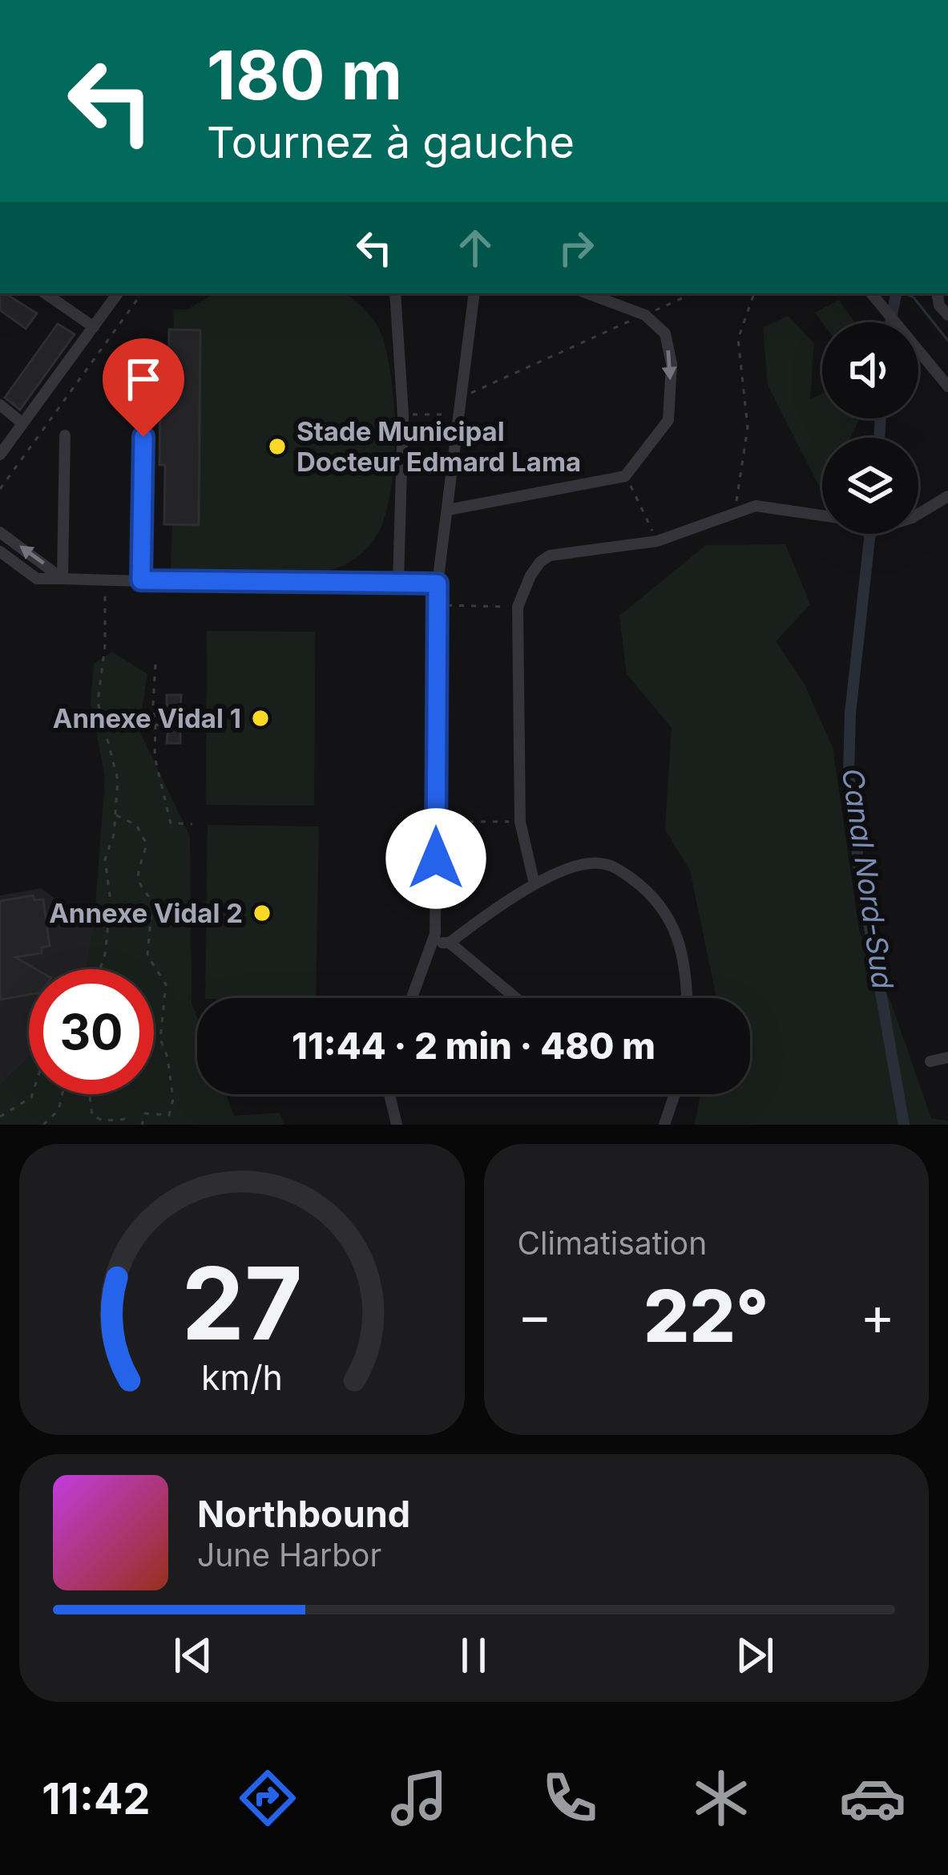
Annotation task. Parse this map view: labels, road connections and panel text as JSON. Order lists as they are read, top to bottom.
{
  "water": ["Canal Nord-Sud"],
  "places": ["Stade Municipal Docteur Edmard Lama", "Annexe Vidal 1", "Annexe Vidal 2"],
  "page": {
    "turn": ["180 m", "Tournez à gauche"],
    "limit": "30",
    "trip": "11:44 · 2 min · 480 m",
    "tile": "Climatisation",
    "heat": ["−", "22°", "+"],
    "song": ["Northbound", "June Harbor"],
    "tabs": "11:42",
    "gauge": ["27", "km/h"]
  }
}
